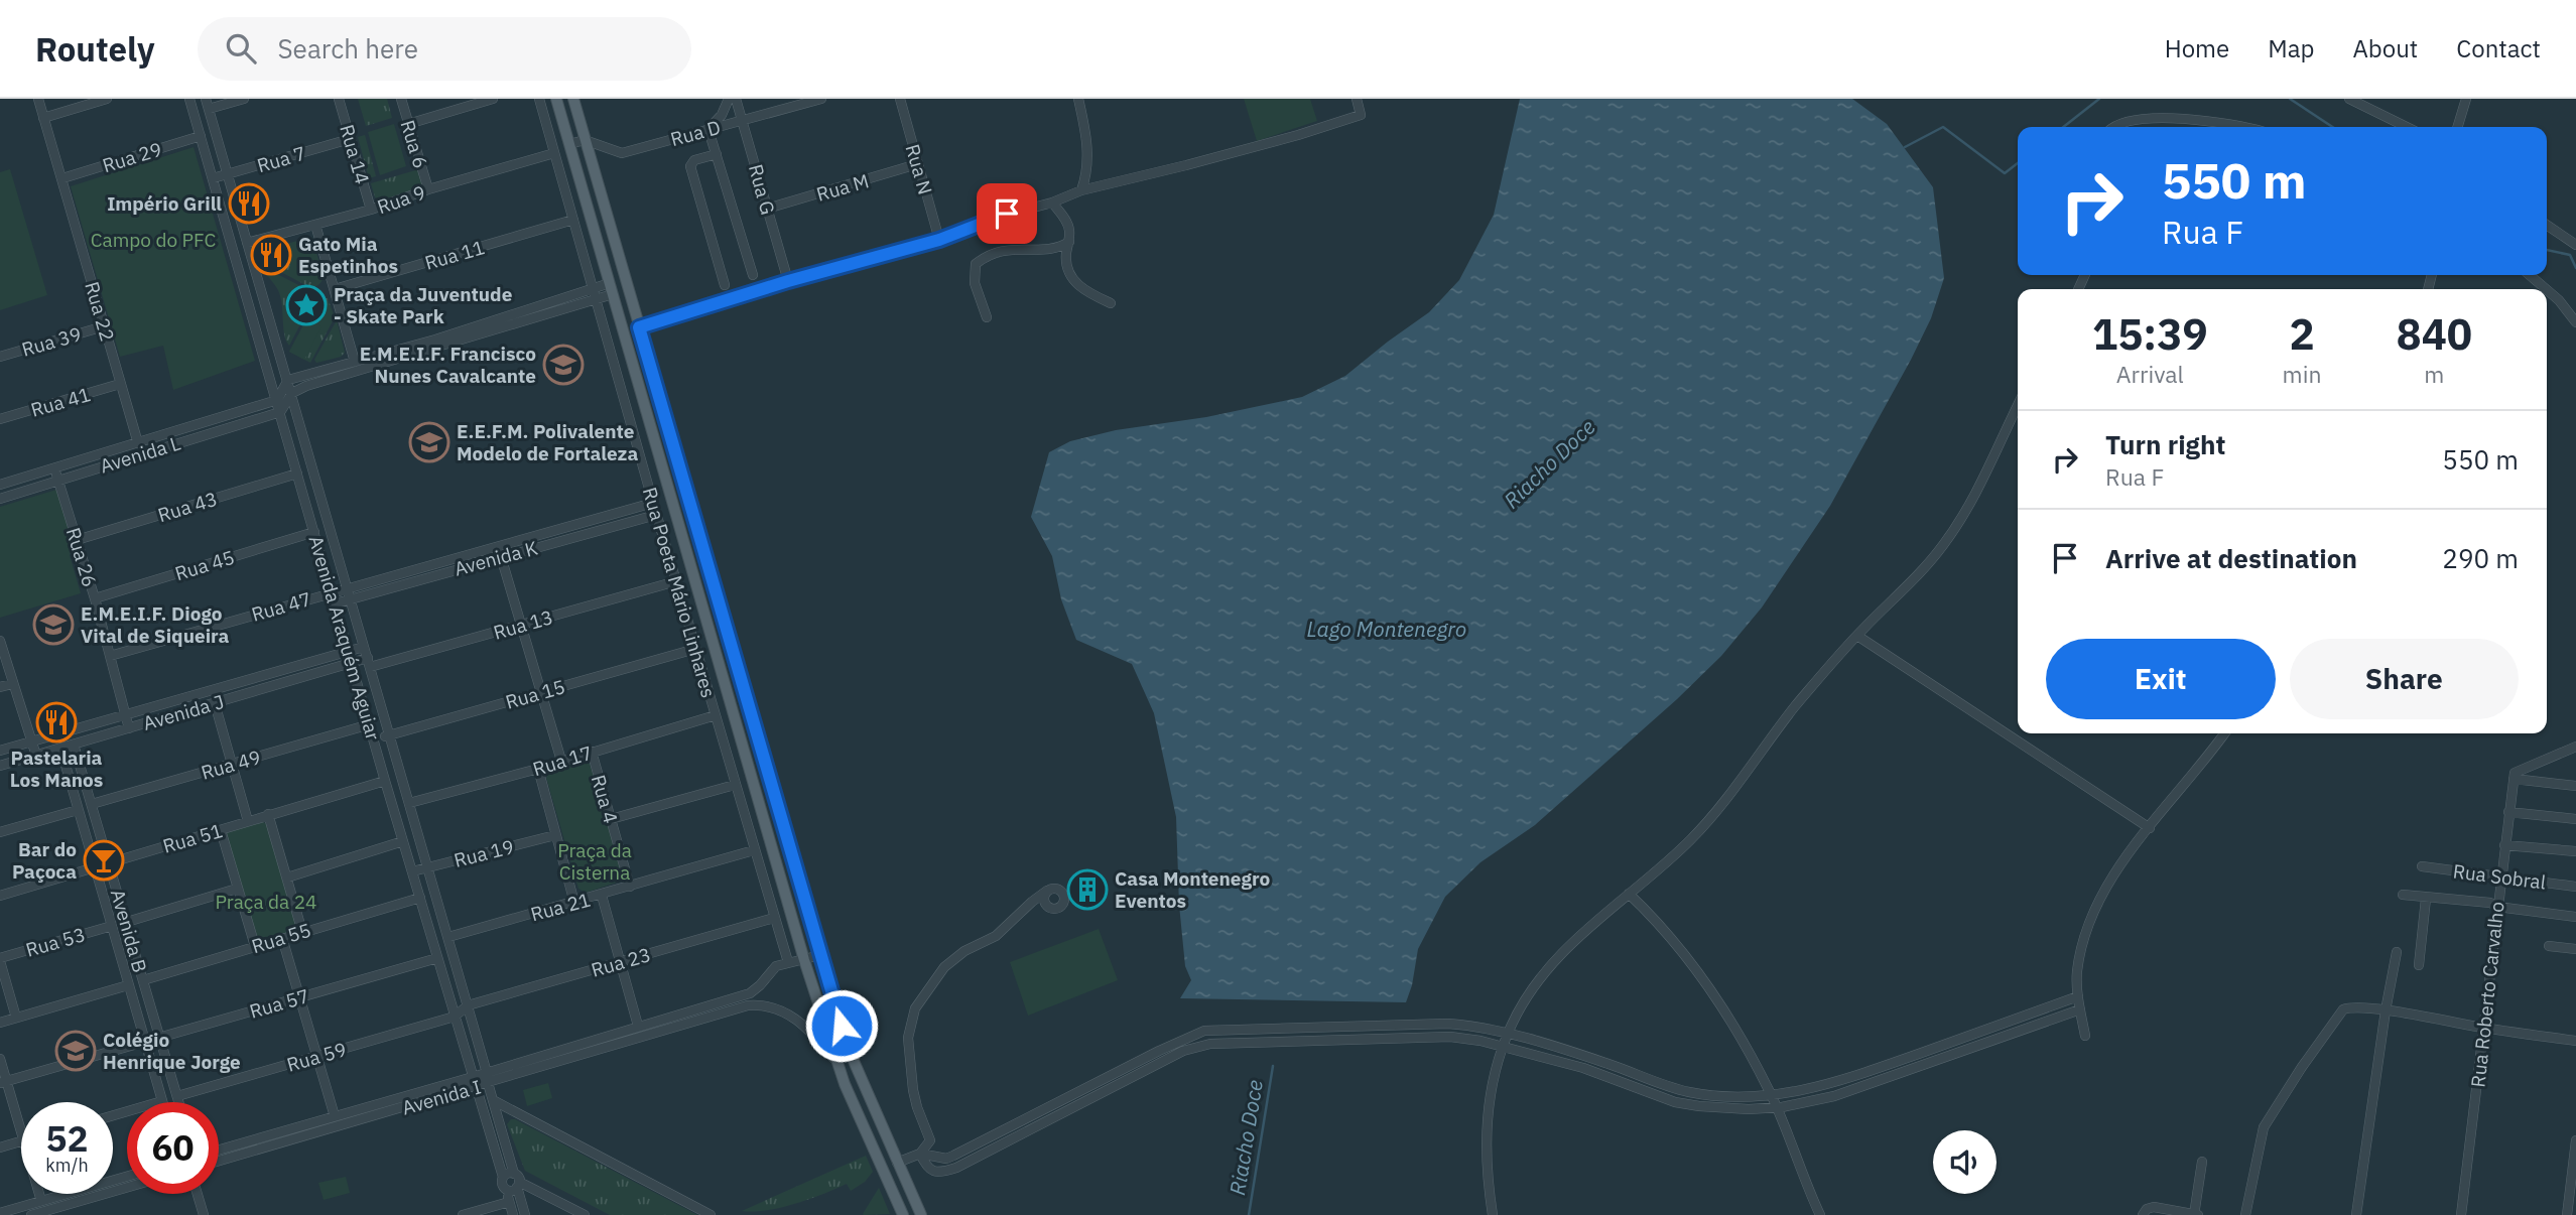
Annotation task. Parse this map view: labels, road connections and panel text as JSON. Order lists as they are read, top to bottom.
{
  "streets": {
    "street": [
      "Rua D",
      "Rua 6",
      "Rua 14",
      "Rua 29",
      "Rua 7",
      "Rua N",
      "Rua M",
      "Rua G",
      "Rua 9",
      "Rua 11",
      "Rua 22",
      "Rua 39",
      "Rua 41",
      "Avenida L",
      "Rua 43",
      "Rua 26",
      "Avenida K",
      "Rua 45",
      "Rua Poeta Mário Linhares",
      "Rua 47",
      "Rua 13",
      "Avenida Araquém Aguiar",
      "Rua 15",
      "Avenida J",
      "Rua 17",
      "Rua 49",
      "Rua 4",
      "Rua 51",
      "Rua 19",
      "Rua Sobral",
      "Rua 21",
      "Avenida B",
      "Rua 55",
      "Rua 53",
      "Rua 23",
      "Rua Roberto Carvalho",
      "Rua 57",
      "Rua 59",
      "Avenida I"
    ]
  },
  "crossings": [
    ["Rua D", "Rua G"],
    ["Rua 6", "Rua 9"],
    ["Rua 14", "Rua 7"],
    ["Rua 14", "Rua 9"],
    ["Rua 29", "Rua 22"],
    ["Rua 29", "Avenida Araquém Aguiar"],
    ["Rua 7", "Avenida Araquém Aguiar"],
    ["Rua N", "Rua M"],
    ["Rua M", "Rua G"],
    ["Rua 9", "Rua Poeta Mário Linhares"],
    ["Rua 9", "Avenida Araquém Aguiar"],
    ["Rua 11", "Rua Poeta Mário Linhares"],
    ["Rua 22", "Rua 39"],
    ["Rua 22", "Rua 41"],
    ["Rua 22", "Avenida L"],
    ["Avenida L", "Rua 26"],
    ["Avenida L", "Avenida Araquém Aguiar"],
    ["Rua 43", "Rua 26"],
    ["Rua 43", "Avenida Araquém Aguiar"],
    ["Rua 26", "Rua 45"],
    ["Rua 26", "Rua 47"],
    ["Rua 26", "Avenida J"],
    ["Avenida K", "Rua Poeta Mário Linhares"],
    ["Avenida K", "Rua 47"],
    ["Avenida K", "Avenida Araquém Aguiar"],
    ["Rua 45", "Avenida Araquém Aguiar"],
    ["Rua Poeta Mário Linhares", "Rua 13"],
    ["Rua Poeta Mário Linhares", "Rua 15"],
    ["Rua Poeta Mário Linhares", "Rua 17"],
    ["Rua Poeta Mário Linhares", "Rua 21"],
    ["Rua Poeta Mário Linhares", "Rua 23"],
    ["Rua Poeta Mário Linhares", "Avenida I"],
    ["Rua 47", "Avenida Araquém Aguiar"],
    ["Rua 13", "Avenida Araquém Aguiar"],
    ["Rua 13", "Avenida J"],
    ["Avenida Araquém Aguiar", "Rua 15"],
    ["Avenida Araquém Aguiar", "Avenida J"],
    ["Avenida Araquém Aguiar", "Rua 17"],
    ["Avenida Araquém Aguiar", "Rua 49"],
    ["Avenida Araquém Aguiar", "Rua 51"],
    ["Avenida Araquém Aguiar", "Rua 19"],
    ["Avenida Araquém Aguiar", "Rua 21"],
    ["Avenida Araquém Aguiar", "Rua 55"],
    ["Avenida Araquém Aguiar", "Rua 23"],
    ["Avenida Araquém Aguiar", "Rua 57"],
    ["Avenida Araquém Aguiar", "Rua 59"],
    ["Avenida Araquém Aguiar", "Avenida I"],
    ["Avenida J", "Avenida B"],
    ["Rua 17", "Rua 4"],
    ["Rua 49", "Avenida B"],
    ["Rua 4", "Rua 21"],
    ["Rua 51", "Avenida B"],
    ["Rua Sobral", "Rua Roberto Carvalho"],
    ["Avenida B", "Rua 55"],
    ["Avenida B", "Rua 53"],
    ["Avenida B", "Rua 57"],
    ["Avenida B", "Rua 59"]
  ],
  "water": ["Riacho Doce", "Lago Montenegro"],
  "parks": ["Campo do PFC", "Praça da Cisterna", "Praça da 24"],
  "places": {
    "restaurant": ["Império Grill", "Gato Mia Espetinhos", "Pastelaria Los Manos"],
    "place": ["Praça da Juventude - Skate Park"],
    "school or university": [
      "E.M.E.I.F. Francisco Nunes Cavalcante",
      "E.E.F.M. Polivalente Modelo de Fortaleza",
      "E.M.E.I.F. Diogo Vital de Siqueira",
      "Colégio Henrique Jorge"
    ],
    "bar": ["Bar do Paçoca"],
    "building": ["Casa Montenegro Eventos"]
  },
  "page": {
    "header": "Routely",
    "search": "Search here",
    "nav": [
      "Home",
      "Map",
      "About",
      "Contact"
    ],
    "turn": ["550 m", "Rua F"],
    "eta": [
      "15:39",
      "Arrival",
      "2",
      "min",
      "840",
      "m"
    ],
    "list": [
      {
        "name": "Turn right",
        "note": "Rua F",
        "value": "550 m"
      },
      {
        "name": "Arrive at destination",
        "value": "290 m"
      }
    ],
    "buttons": ["Exit", "Share"],
    "speed": "52 km/h",
    "limit": "60"
  }
}
